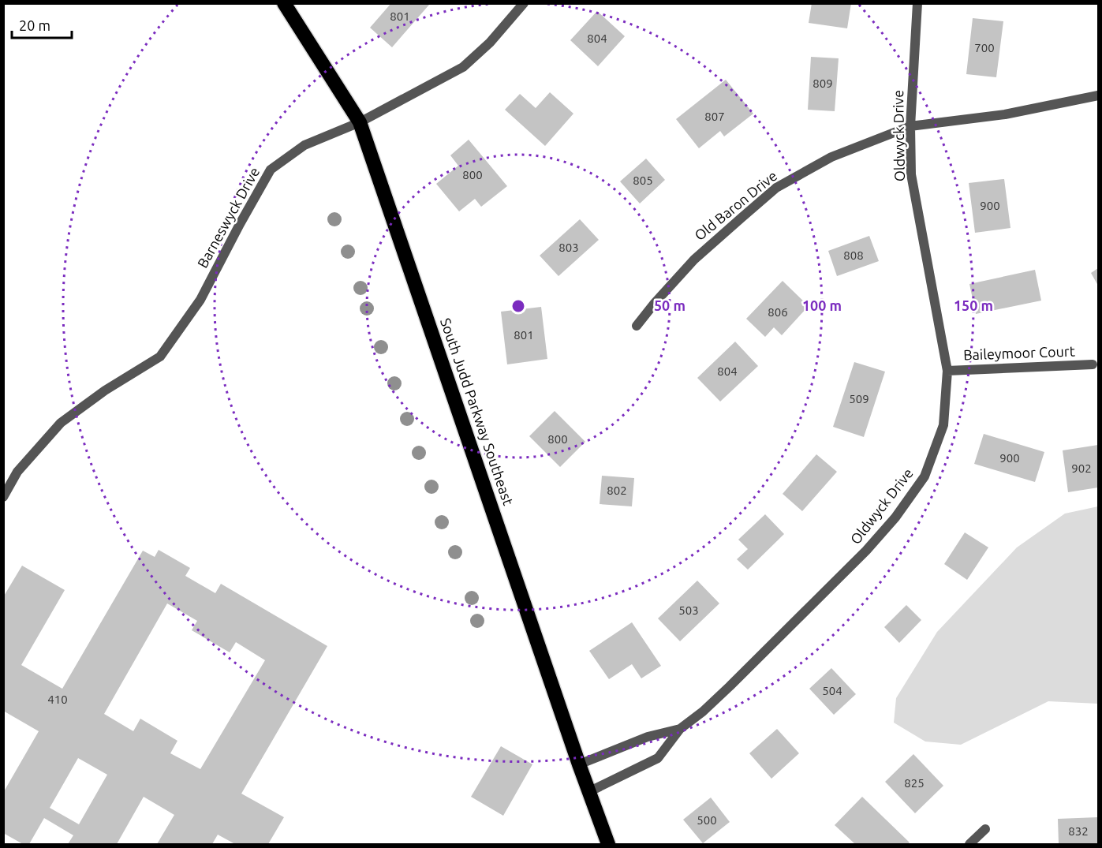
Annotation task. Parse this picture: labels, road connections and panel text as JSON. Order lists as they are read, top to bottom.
{
  "streets": {
    "highway": ["South Judd Parkway Southeast"],
    "street": [
      "Oldwyck Drive",
      "Old Baron Drive",
      "Barneswyck Drive",
      "Baileymoor Court"
    ]
  },
  "crossings": [
    ["Oldwyck Drive", "Old Baron Drive"],
    ["Oldwyck Drive", "Baileymoor Court"],
    ["Oldwyck Drive", "South Judd Parkway Southeast"],
    ["Barneswyck Drive", "South Judd Parkway Southeast"]
  ],
  "house_numbers": [
    "801",
    "804",
    "700",
    "809",
    "807",
    "800",
    "805",
    "900",
    "803",
    "808",
    "806",
    "801",
    "804",
    "509",
    "800",
    "900",
    "902",
    "802",
    "503",
    "504",
    "410",
    "825",
    "500",
    "832"
  ],
  "scale_bar": "20 m",
  "rings": ["50 m", "100 m", "150 m"]
}
